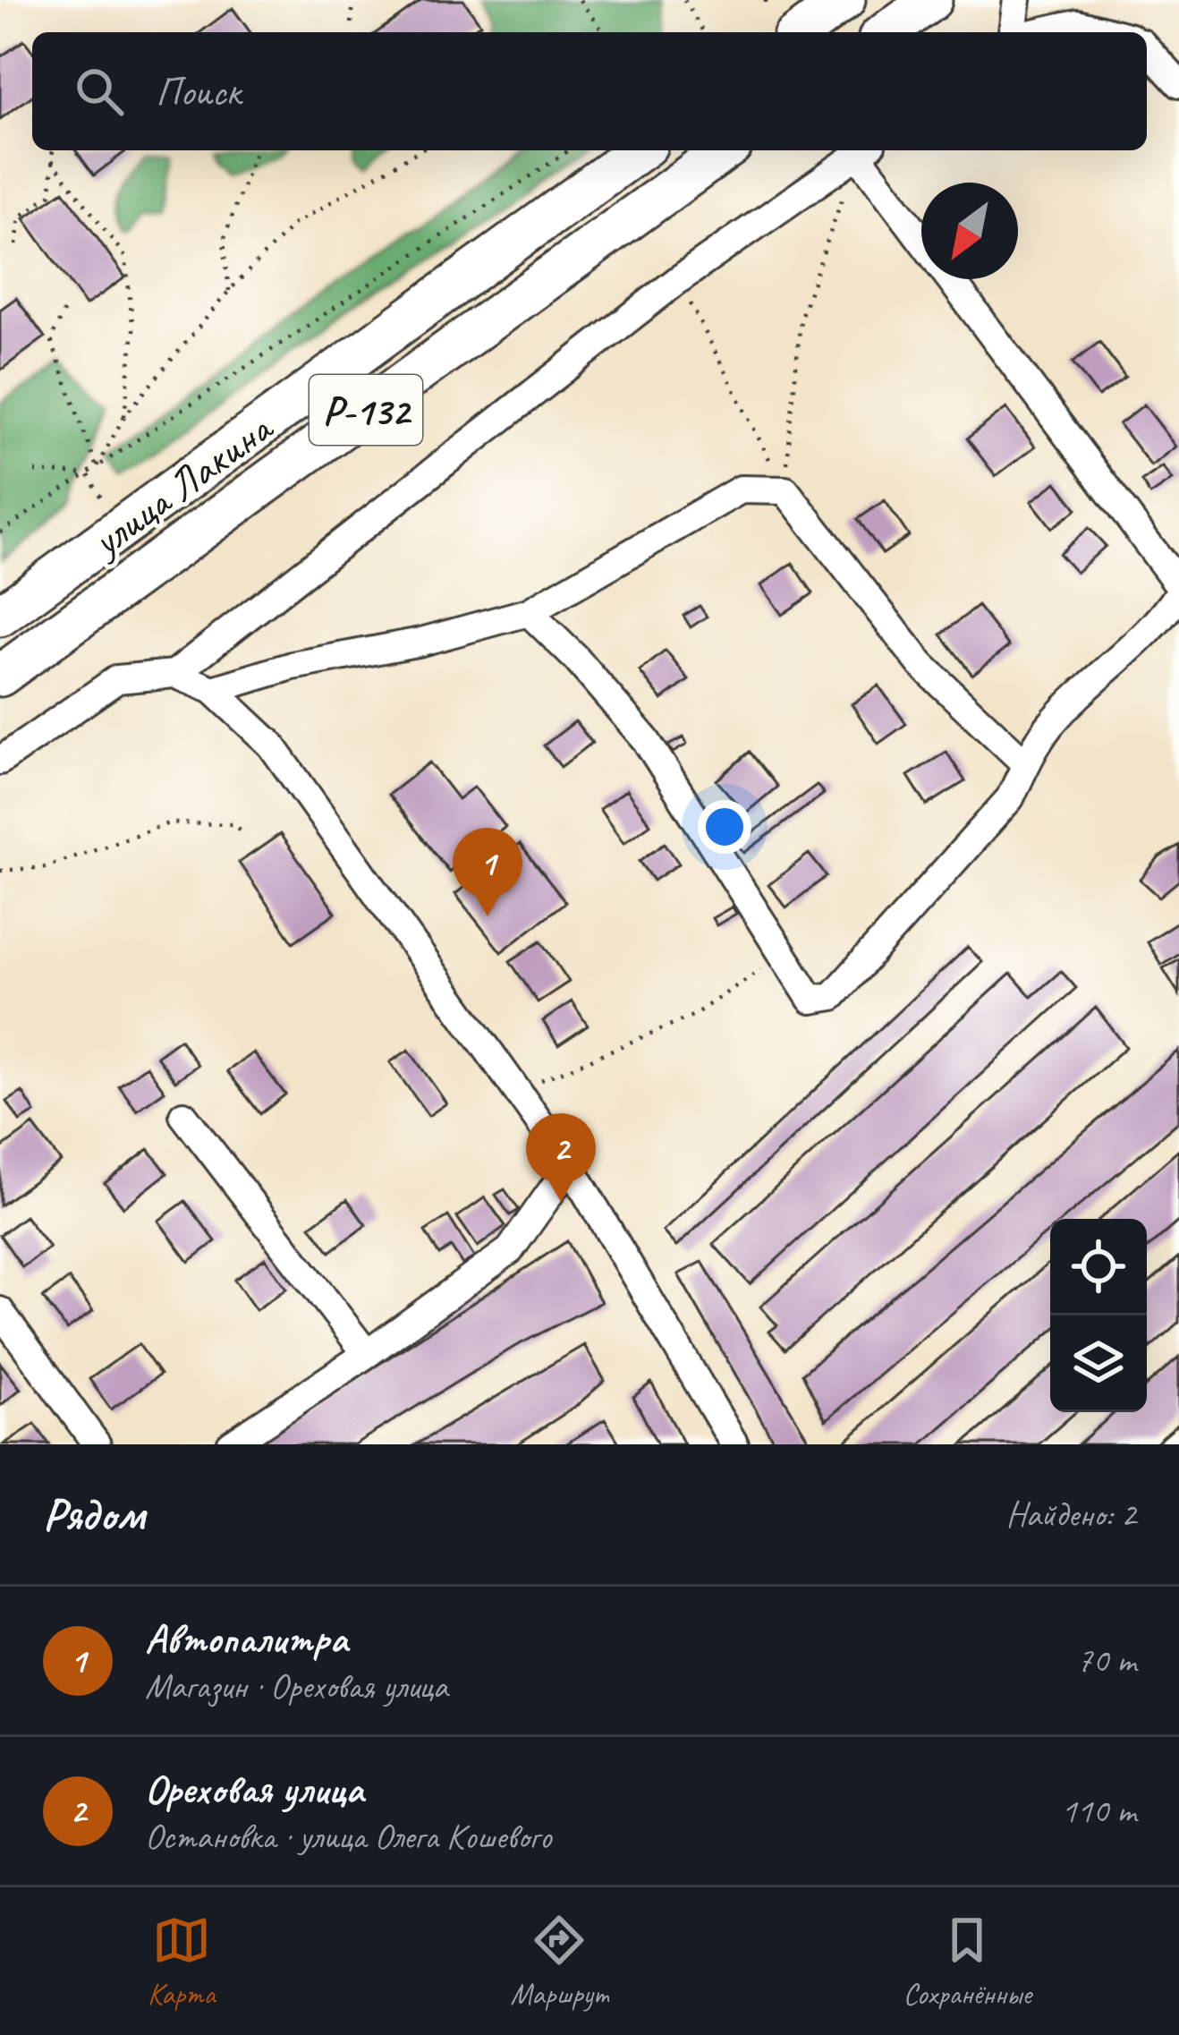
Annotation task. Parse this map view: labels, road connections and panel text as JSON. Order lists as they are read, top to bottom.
{
  "streets": {
    "highway": ["Р-132", "улица Лакина"]
  },
  "north": "bottom left",
  "page": {
    "search": "Поиск",
    "pins": ["1", "2"],
    "heading": ["Рядом", "Найдено: 2"],
    "list": [
      {
        "mark": "1",
        "name": "Автопалитра",
        "note": "Магазин · Ореховая улица",
        "value": "70 m"
      },
      {
        "mark": "2",
        "name": "Ореховая улица",
        "note": "Остановка · улица Олега Кошевого",
        "value": "110 m"
      }
    ],
    "nav": ["Карта", "Маршрут", "Сохранённые"]
  }
}
